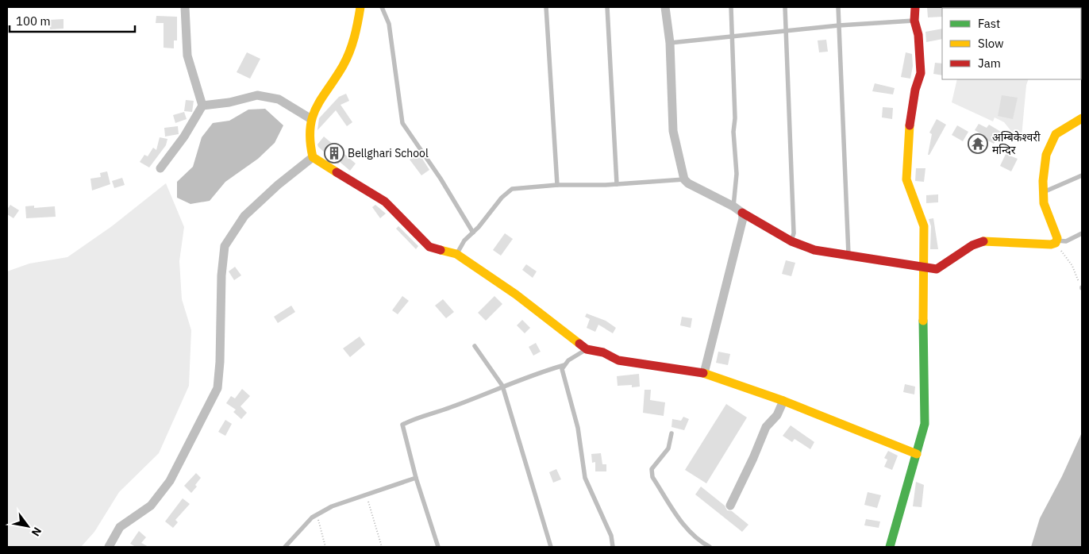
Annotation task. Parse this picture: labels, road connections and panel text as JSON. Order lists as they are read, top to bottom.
{
  "places": {
    "temple": ["अम्बिकेश्‍वरी मन्दिर"],
    "building": ["Bellghari School"]
  },
  "legend": ["Fast", "Slow", "Jam"],
  "scale_bar": "100 m",
  "north": "bottom right"
}
